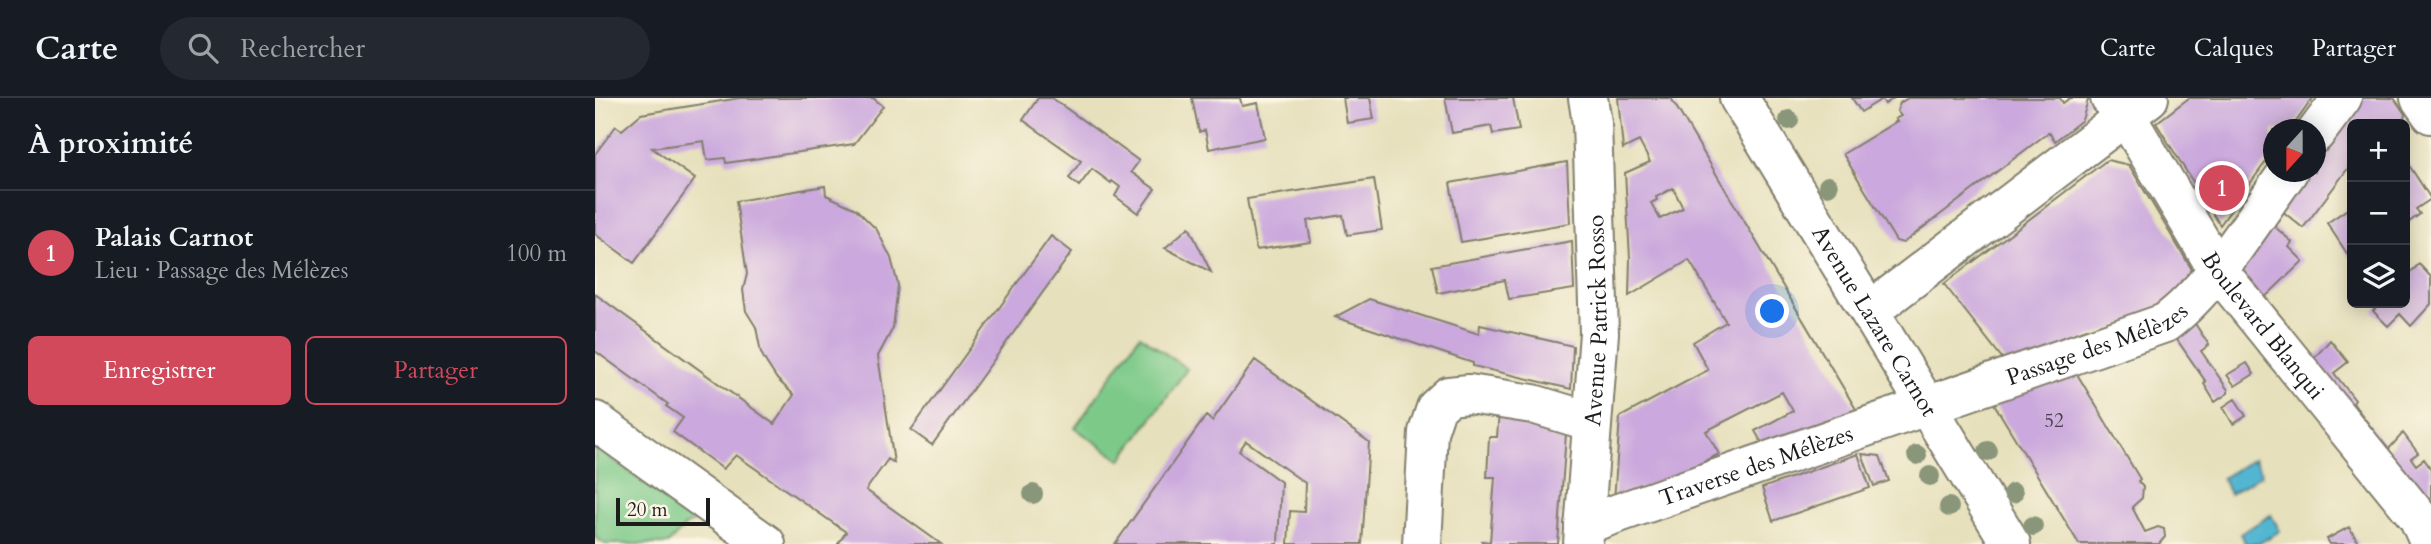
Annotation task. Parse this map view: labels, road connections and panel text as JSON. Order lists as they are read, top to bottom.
{
  "streets": {
    "street": [
      "Avenue Patrick Rosso",
      "Avenue Lazare Carnot",
      "Boulevard Blanqui",
      "Passage des Mélèzes",
      "Traverse des Mélèzes"
    ]
  },
  "crossings": [
    ["Avenue Patrick Rosso", "Traverse des Mélèzes"],
    ["Avenue Lazare Carnot", "Passage des Mélèzes"],
    ["Avenue Lazare Carnot", "Traverse des Mélèzes"],
    ["Boulevard Blanqui", "Passage des Mélèzes"],
    ["Passage des Mélèzes", "Traverse des Mélèzes"]
  ],
  "house_numbers": ["52"],
  "scale_bar": "20 m",
  "north": "bottom",
  "page": {
    "header": "Carte",
    "search": "Rechercher",
    "nav": ["Carte", "Calques", "Partager"],
    "heading": "À proximité",
    "map_buttons": ["+", "−"],
    "pins": "1",
    "list": [
      {
        "mark": "1",
        "name": "Palais Carnot",
        "note": "Lieu · Passage des Mélèzes",
        "value": "100 m"
      }
    ],
    "buttons": ["Enregistrer", "Partager"],
    "scale": "20 m"
  }
}
